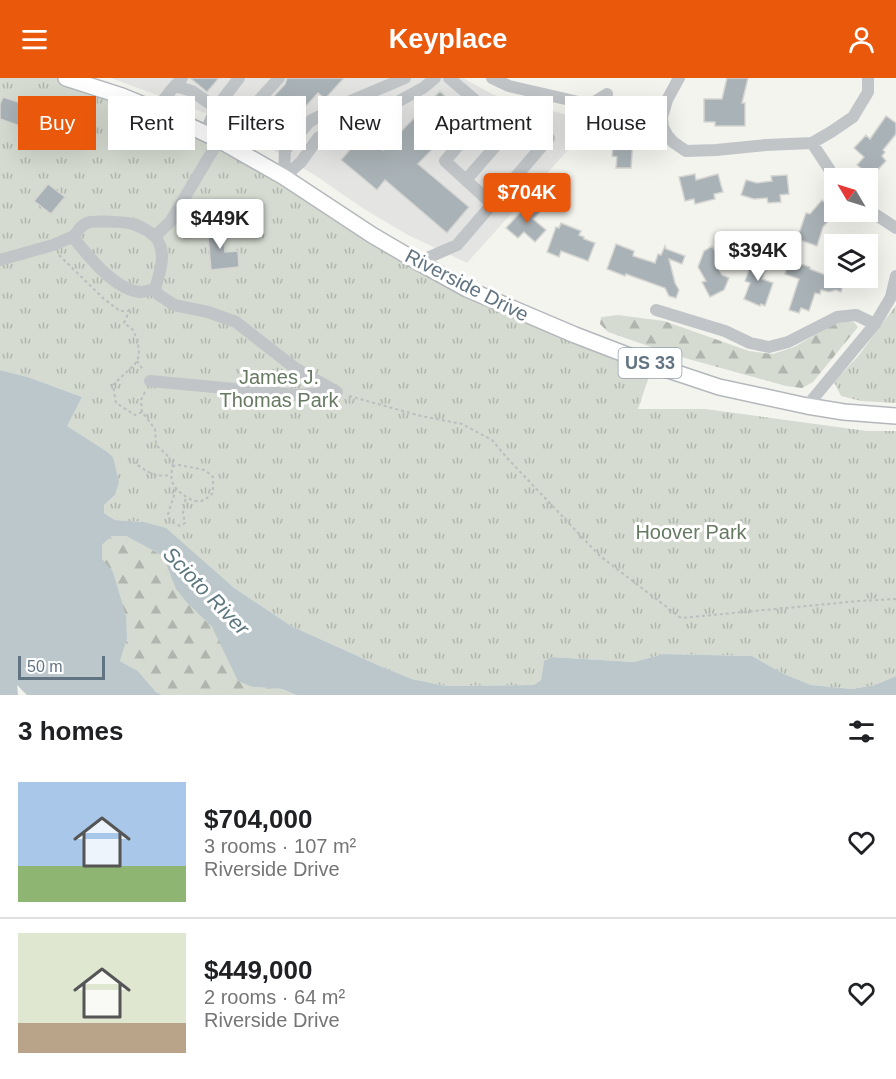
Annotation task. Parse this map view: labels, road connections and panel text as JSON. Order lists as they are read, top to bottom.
{
  "streets": {
    "main road": ["Riverside Drive", "US 33"]
  },
  "water": ["Scioto River"],
  "parks": ["James J. Thomas Park", "Hoover Park"],
  "scale_bar": "50 m",
  "north": "top left",
  "page": {
    "header": "Keyplace",
    "chip": [
      "Buy",
      "Rent",
      "Filters",
      "New",
      "Apartment",
      "House"
    ],
    "price": ["$704K", "$449K", "$394K"],
    "scale": "50 m",
    "heading": "3 homes",
    "list": [
      {
        "name": "$704,000",
        "note": "3 rooms · 107 m² · Riverside Drive"
      },
      {
        "name": "$449,000",
        "note": "2 rooms · 64 m² · Riverside Drive"
      }
    ]
  }
}
